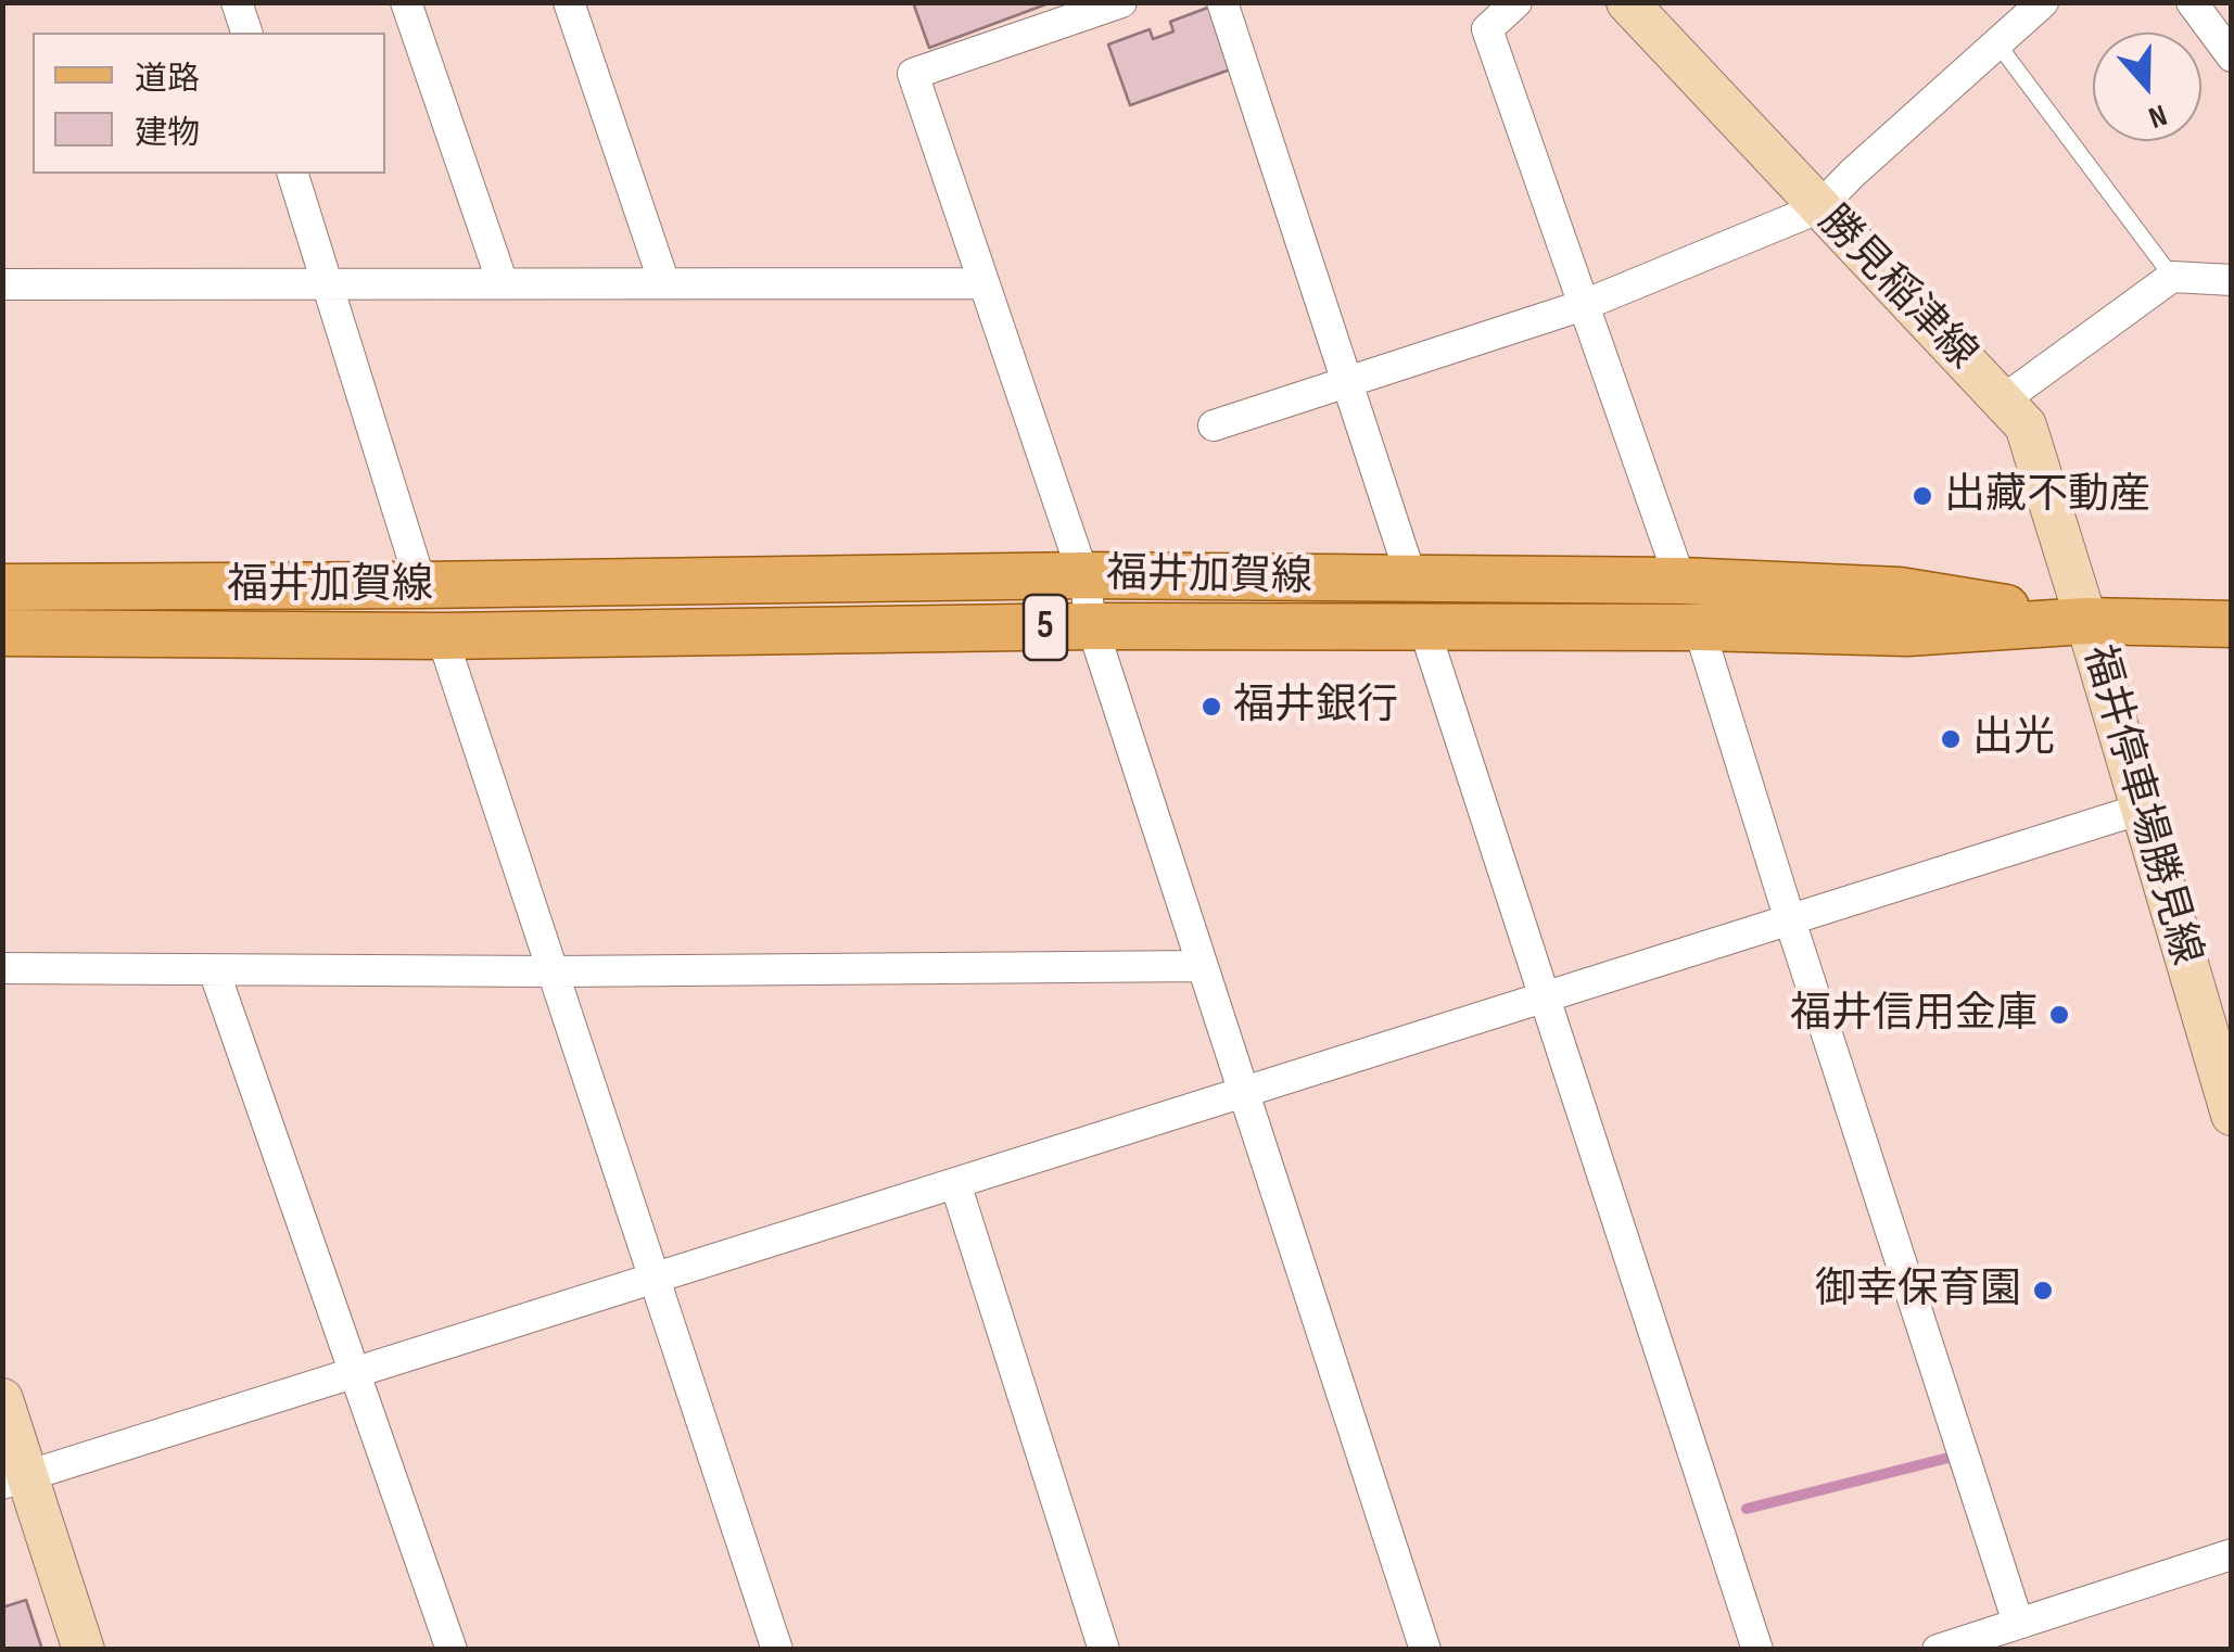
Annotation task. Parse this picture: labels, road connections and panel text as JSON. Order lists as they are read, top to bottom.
{
  "streets": {
    "main road": [
      "勝見稲津線",
      "福井加賀線",
      "5",
      "福井停車場勝見線"
    ]
  },
  "crossings": [
    ["勝見稲津線", "福井加賀線"],
    ["勝見稲津線", "福井停車場勝見線"],
    ["福井加賀線", "福井停車場勝見線"]
  ],
  "places": [
    "出藏不動産",
    "福井銀行",
    "出光",
    "福井信用金庫",
    "御幸保育園"
  ],
  "legend": ["道路", "建物"],
  "north": "bottom"
}
